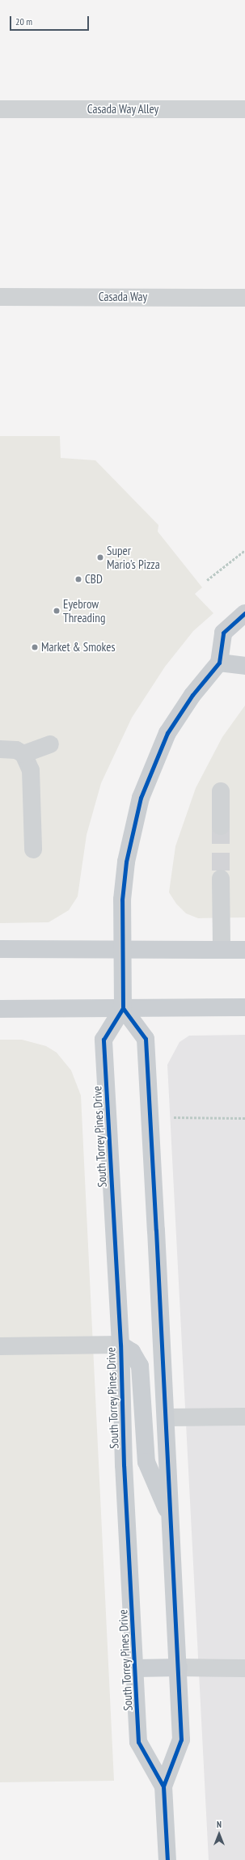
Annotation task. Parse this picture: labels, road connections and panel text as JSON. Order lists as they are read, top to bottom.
{
  "streets": {
    "main road": ["South Torrey Pines Drive"],
    "street": ["Casada Way Alley", "Casada Way"]
  },
  "places": [
    "Super Mario's Pizza",
    "CBD",
    "Eyebrow Threading",
    "Market & Smokes"
  ],
  "scale_bar": "20 m",
  "north": "top"
}
